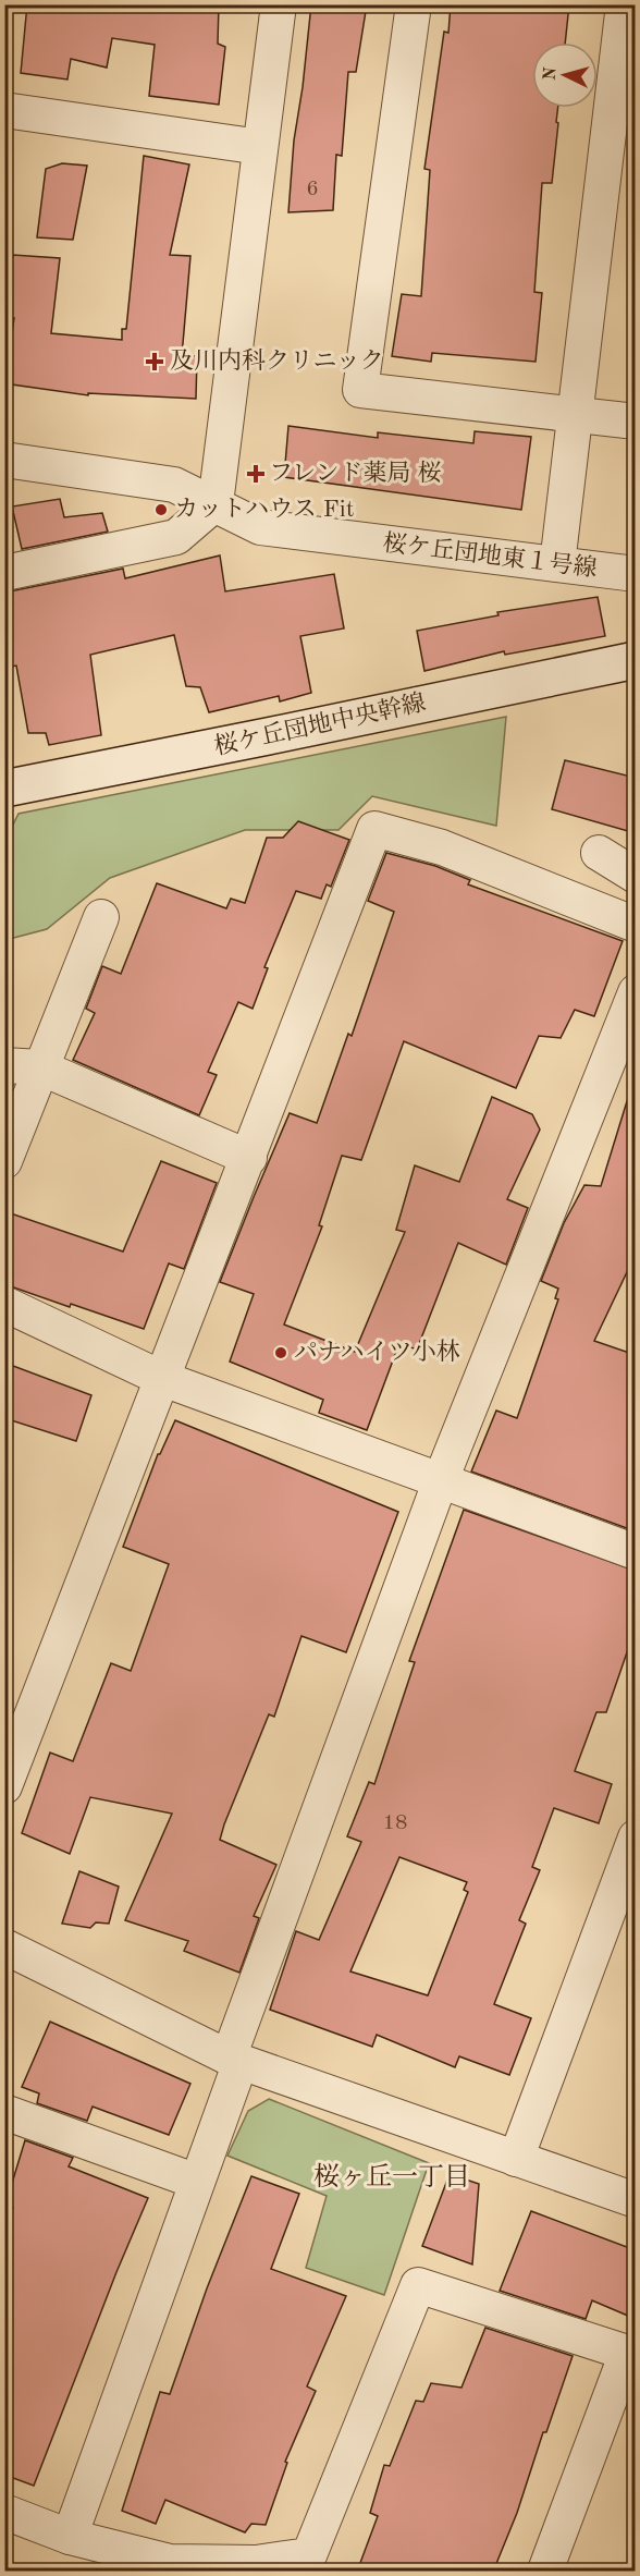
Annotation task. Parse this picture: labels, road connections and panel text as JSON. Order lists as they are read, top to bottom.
{
  "streets": {
    "street": ["桜ケ丘団地東１号線", "桜ケ丘団地中央幹線"]
  },
  "districts": ["桜ヶ丘一丁目"],
  "places": {
    "health": ["及川内科クリニック", "フレンド薬局 桜"],
    "other": ["カットハウス Fit", "パナハイツ小林"]
  },
  "house_numbers": ["6", "18"],
  "north": "left"
}
